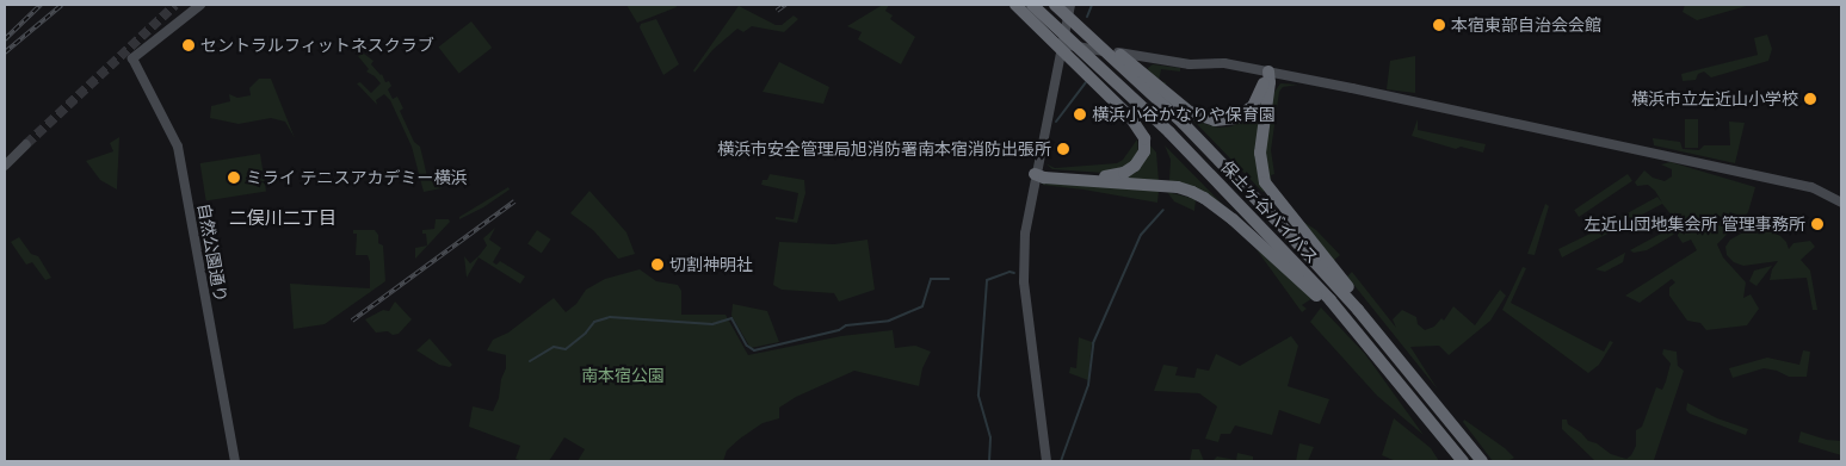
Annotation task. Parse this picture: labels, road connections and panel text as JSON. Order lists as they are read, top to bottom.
{
  "streets": {
    "highway": ["保土ヶ谷バイパス"],
    "street": ["自然公園通り"]
  },
  "districts": ["二俣川二丁目"],
  "parks": ["南本宿公園"],
  "places": [
    "本宿東部自治会会館",
    "セントラルフィットネスクラブ",
    "横浜市立左近山小学校",
    "横浜小谷かなりや保育園",
    "横浜市安全管理局旭消防署南本宿消防出張所",
    "ミライ テニスアカデミー横浜",
    "左近山団地集会所 管理事務所",
    "切割神明社"
  ]
}
